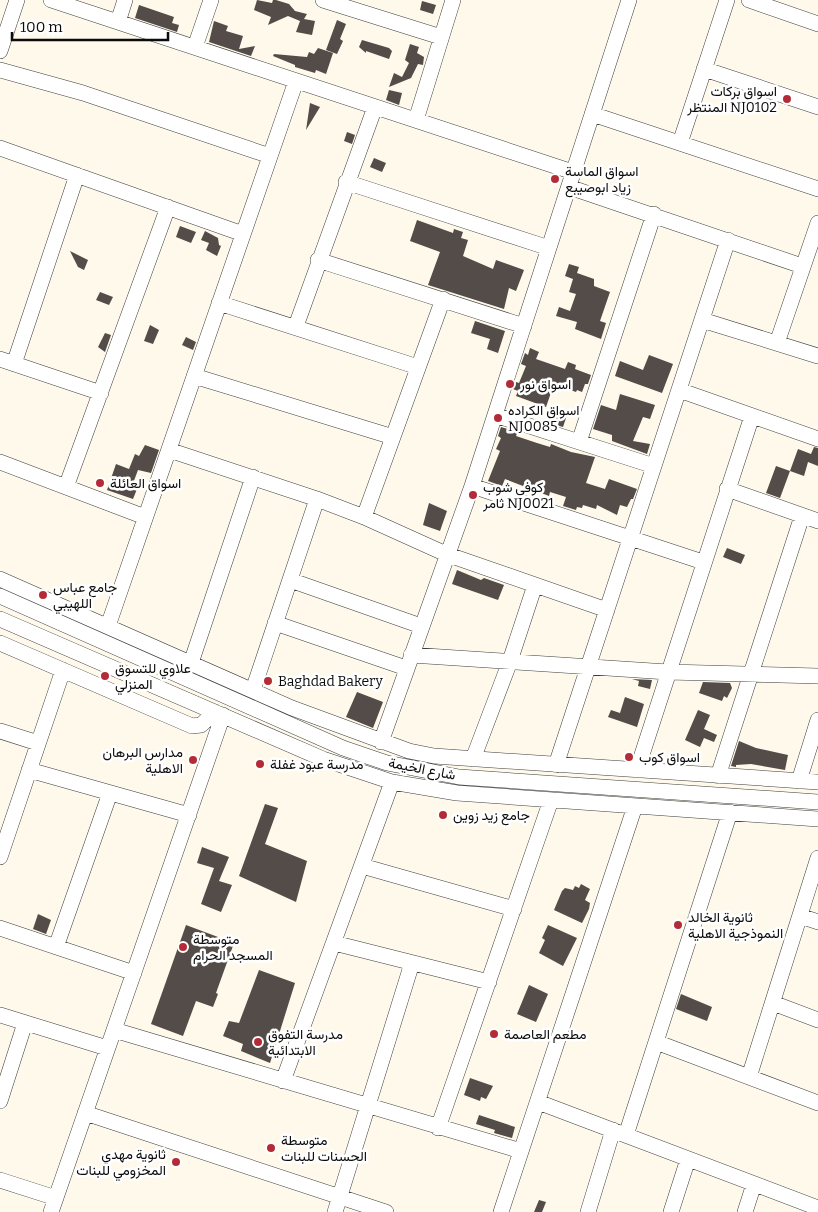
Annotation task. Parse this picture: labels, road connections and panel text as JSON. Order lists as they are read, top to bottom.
{
  "streets": {
    "street": ["شارع الخيمة"]
  },
  "places": [
    "اسواق بركات المنتظر NJ0102",
    "اسواق الماسة زياد ابوصيبع",
    "اسواق نور",
    "اسواق الكراده NJ0085",
    "اسواق العائلة",
    "كوفي شوب ثامر NJ0021",
    "جامع عباس اللهيبي",
    "علاوي للتسوق المنزلي",
    "Baghdad Bakery",
    "اسواق كوب",
    "مدارس البرهان الاهلية",
    "مدرسة عبود غفلة",
    "جامع زيد زوين",
    "ثانوية الخالد النموذجية الاهلية",
    "متوسطة المسجد الحرام",
    "مطعم العاصمة",
    "مدرسة التفوق الابتدائية",
    "متوسطة الحسنات للبنات",
    "ثانوية مهدي المخزومي للبنات"
  ],
  "scale_bar": "100 m"
}
